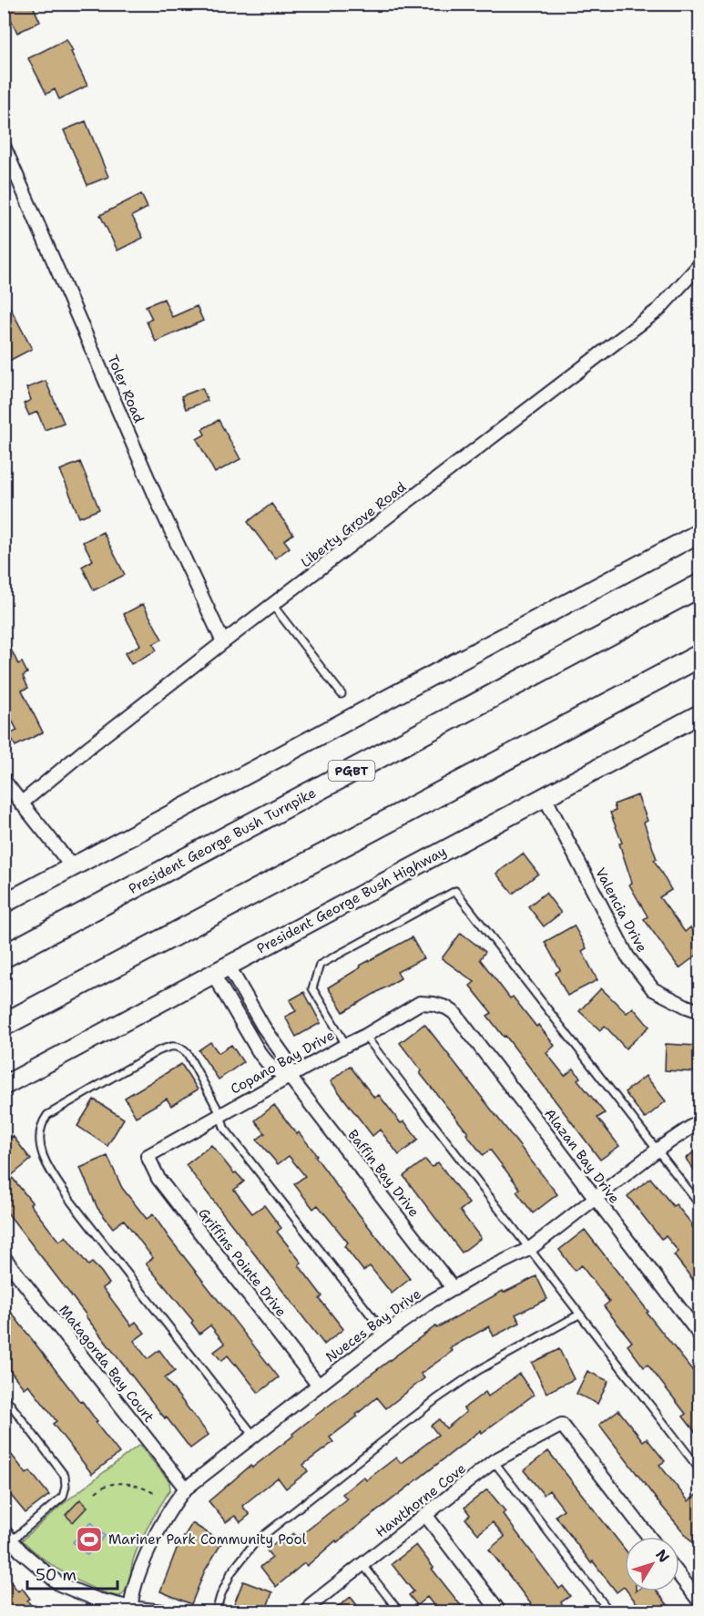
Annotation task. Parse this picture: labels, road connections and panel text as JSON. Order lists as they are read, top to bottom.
{
  "streets": {
    "highway": ["PGBT", "President George Bush Turnpike"],
    "main road": ["President George Bush Highway"],
    "street": [
      "Toler Road",
      "Liberty Grove Road",
      "Valencia Drive",
      "Copano Bay Drive",
      "Alazan Bay Drive",
      "Baffin Bay Drive",
      "Griffins Pointe Drive",
      "Nueces Bay Drive",
      "Matagorda Bay Court",
      "Hawthorne Cove"
    ]
  },
  "crossings": [
    ["Toler Road", "Liberty Grove Road"],
    ["President George Bush Highway", "Valencia Drive"],
    ["President George Bush Highway", "Baffin Bay Drive"],
    ["Copano Bay Drive", "Alazan Bay Drive"],
    ["Copano Bay Drive", "Baffin Bay Drive"],
    ["Copano Bay Drive", "Griffins Pointe Drive"],
    ["Alazan Bay Drive", "Nueces Bay Drive"],
    ["Baffin Bay Drive", "Nueces Bay Drive"],
    ["Griffins Pointe Drive", "Nueces Bay Drive"],
    ["Nueces Bay Drive", "Matagorda Bay Court"]
  ],
  "places": {
    "sports": ["Mariner Park Community Pool"]
  },
  "scale_bar": "50 m",
  "north": "top right"
}
